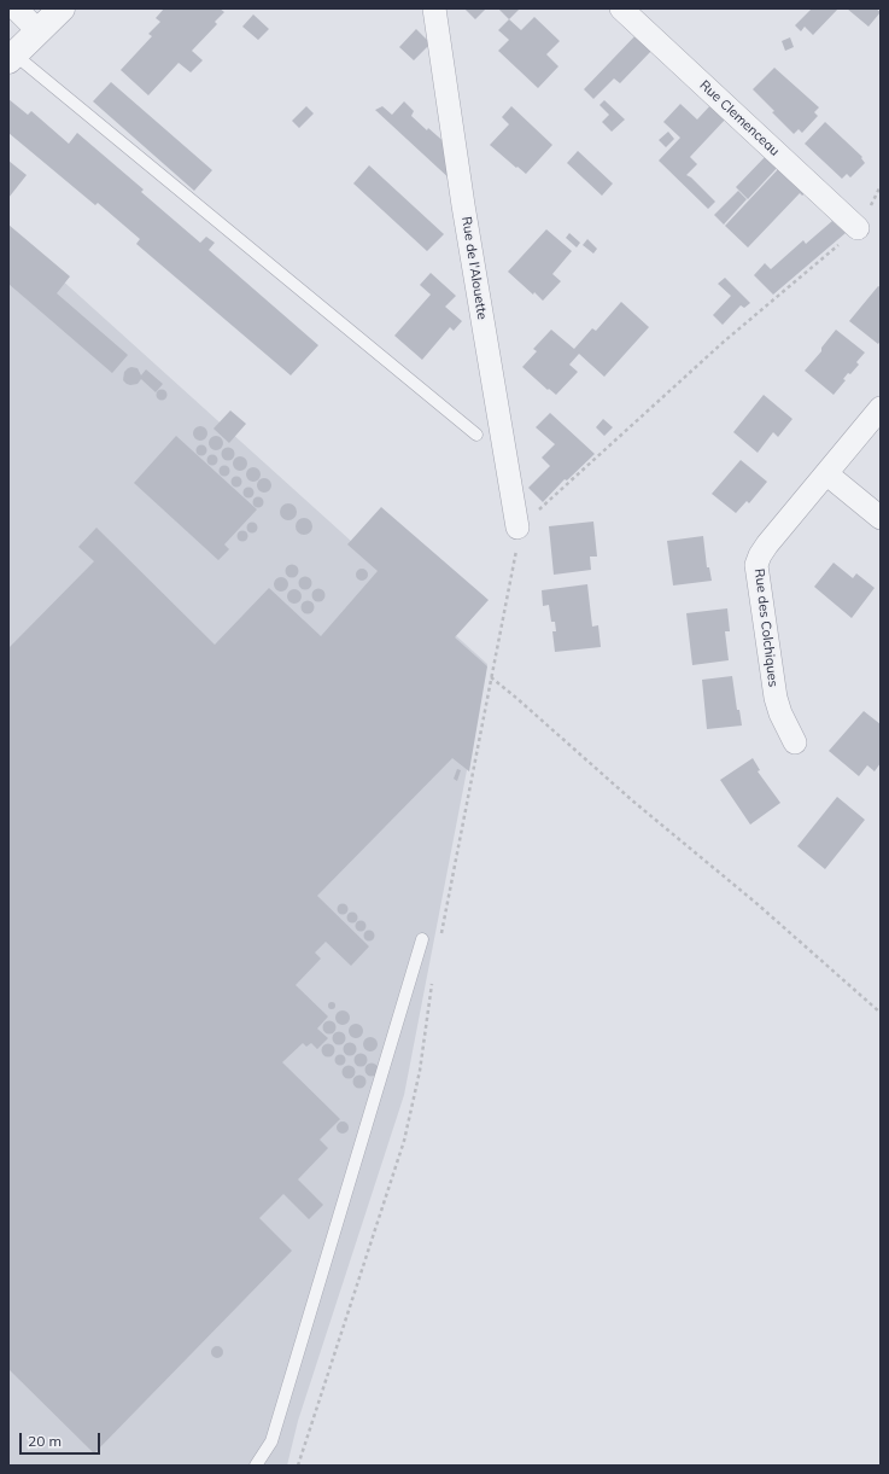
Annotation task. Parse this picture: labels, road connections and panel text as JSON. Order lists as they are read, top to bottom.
{
  "streets": {
    "street": ["Rue Clemenceau", "Rue de l'Alouette", "Rue des Colchiques"]
  },
  "scale_bar": "20 m"
}
